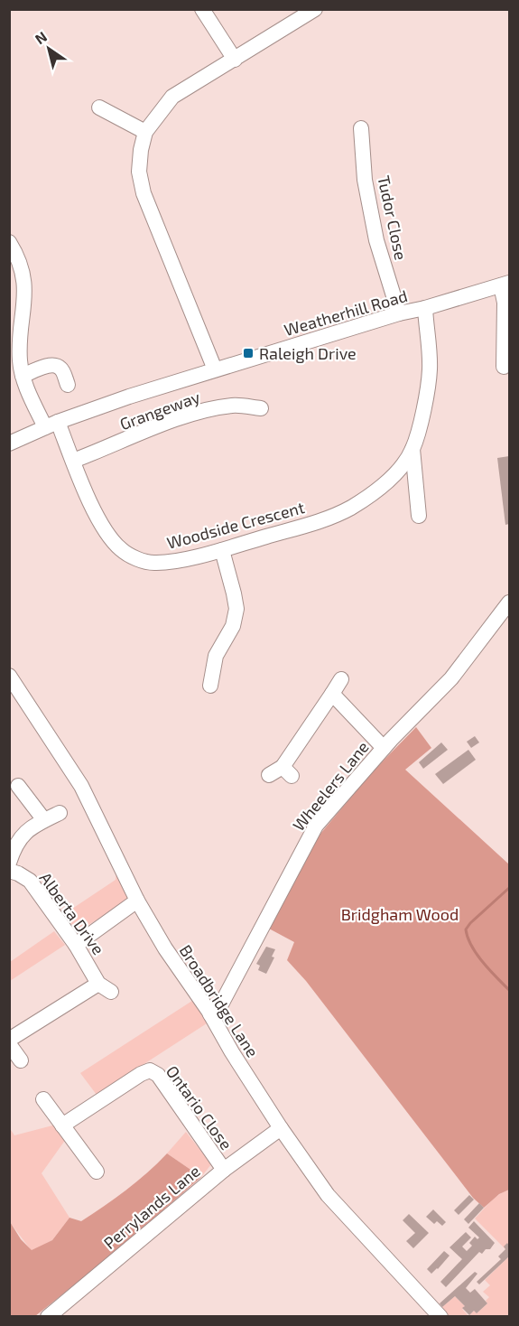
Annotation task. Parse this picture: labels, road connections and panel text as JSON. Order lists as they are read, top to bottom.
{
  "streets": {
    "street": [
      "Tudor Close",
      "Weatherhill Road",
      "Grangeway",
      "Woodside Crescent",
      "Wheelers Lane",
      "Alberta Drive",
      "Broadbridge Lane",
      "Ontario Close",
      "Perrylands Lane"
    ]
  },
  "crossings": [
    ["Tudor Close", "Weatherhill Road"],
    ["Weatherhill Road", "Woodside Crescent"],
    ["Grangeway", "Woodside Crescent"],
    ["Wheelers Lane", "Broadbridge Lane"],
    ["Broadbridge Lane", "Perrylands Lane"],
    ["Ontario Close", "Perrylands Lane"]
  ],
  "parks": ["Bridgham Wood"],
  "places": {
    "transit": ["Raleigh Drive"]
  },
  "north": "top left"
}
